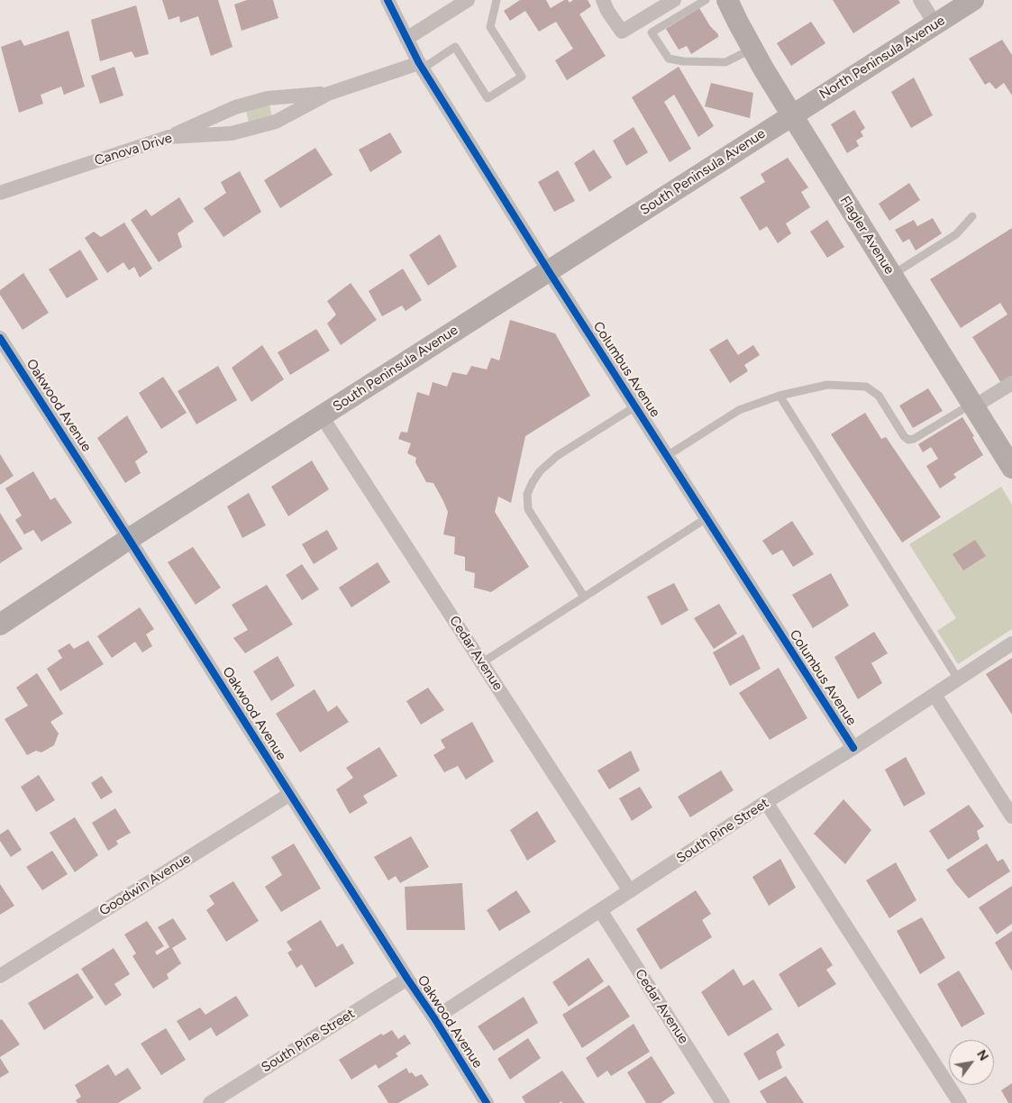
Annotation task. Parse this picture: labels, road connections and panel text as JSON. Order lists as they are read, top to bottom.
{
  "streets": {
    "main road": ["North Peninsula Avenue", "South Peninsula Avenue", "Flagler Avenue"],
    "street": [
      "Canova Drive",
      "Columbus Avenue",
      "Oakwood Avenue",
      "Cedar Avenue",
      "South Pine Street",
      "Goodwin Avenue"
    ]
  },
  "crossings": [
    ["North Peninsula Avenue", "South Peninsula Avenue"],
    ["North Peninsula Avenue", "Flagler Avenue"],
    ["Canova Drive", "Columbus Avenue"],
    ["South Peninsula Avenue", "Flagler Avenue"],
    ["South Peninsula Avenue", "Columbus Avenue"],
    ["South Peninsula Avenue", "Oakwood Avenue"],
    ["South Peninsula Avenue", "Cedar Avenue"],
    ["Columbus Avenue", "South Pine Street"],
    ["Oakwood Avenue", "South Pine Street"],
    ["Oakwood Avenue", "Goodwin Avenue"],
    ["Cedar Avenue", "South Pine Street"]
  ],
  "north": "top right"
}
